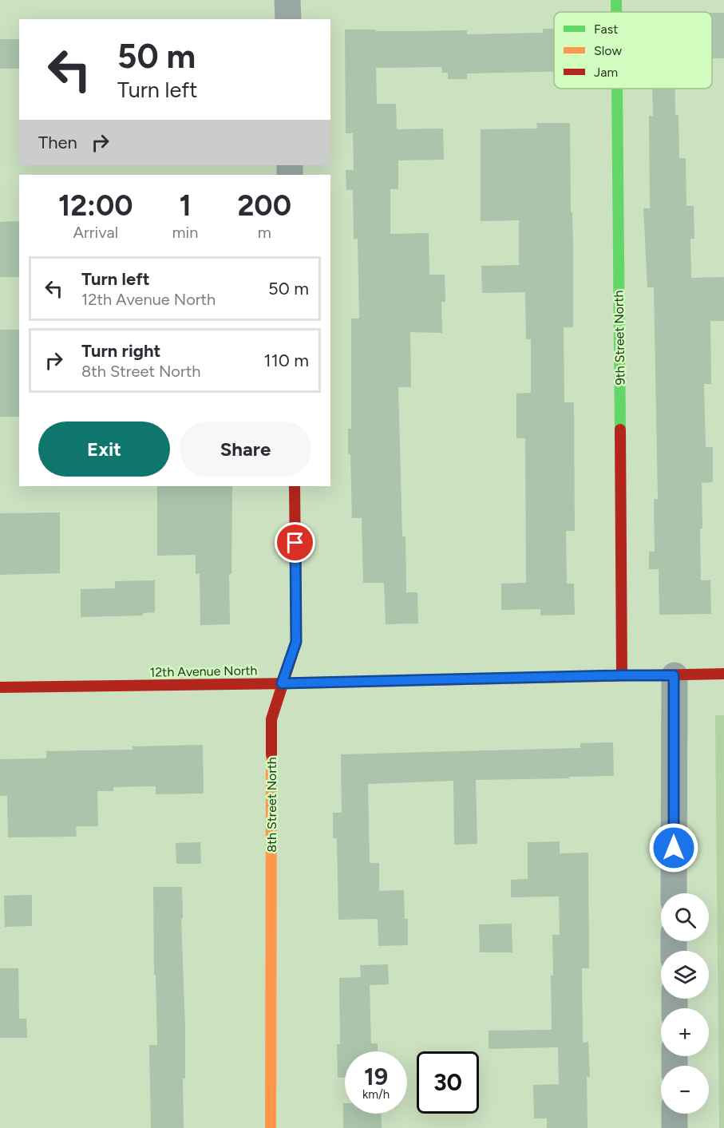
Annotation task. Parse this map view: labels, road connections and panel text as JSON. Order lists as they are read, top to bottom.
{
  "streets": {
    "street": ["9th Street North", "12th Avenue North", "8th Street North"]
  },
  "crossings": [
    ["9th Street North", "12th Avenue North"],
    ["12th Avenue North", "8th Street North"]
  ],
  "legend": ["Fast", "Slow", "Jam"],
  "page": {
    "turn": ["50 m", "Turn left"],
    "then": "Then",
    "eta": [
      "12:00",
      "Arrival",
      "1",
      "min",
      "200",
      "m"
    ],
    "list": [
      {
        "name": "Turn left",
        "note": "12th Avenue North",
        "value": "50 m"
      },
      {
        "name": "Turn right",
        "note": "8th Street North",
        "value": "110 m"
      }
    ],
    "buttons": ["Exit", "Share"],
    "map_buttons": ["+", "−"],
    "speed": "19 km/h",
    "limit": "30"
  }
}
